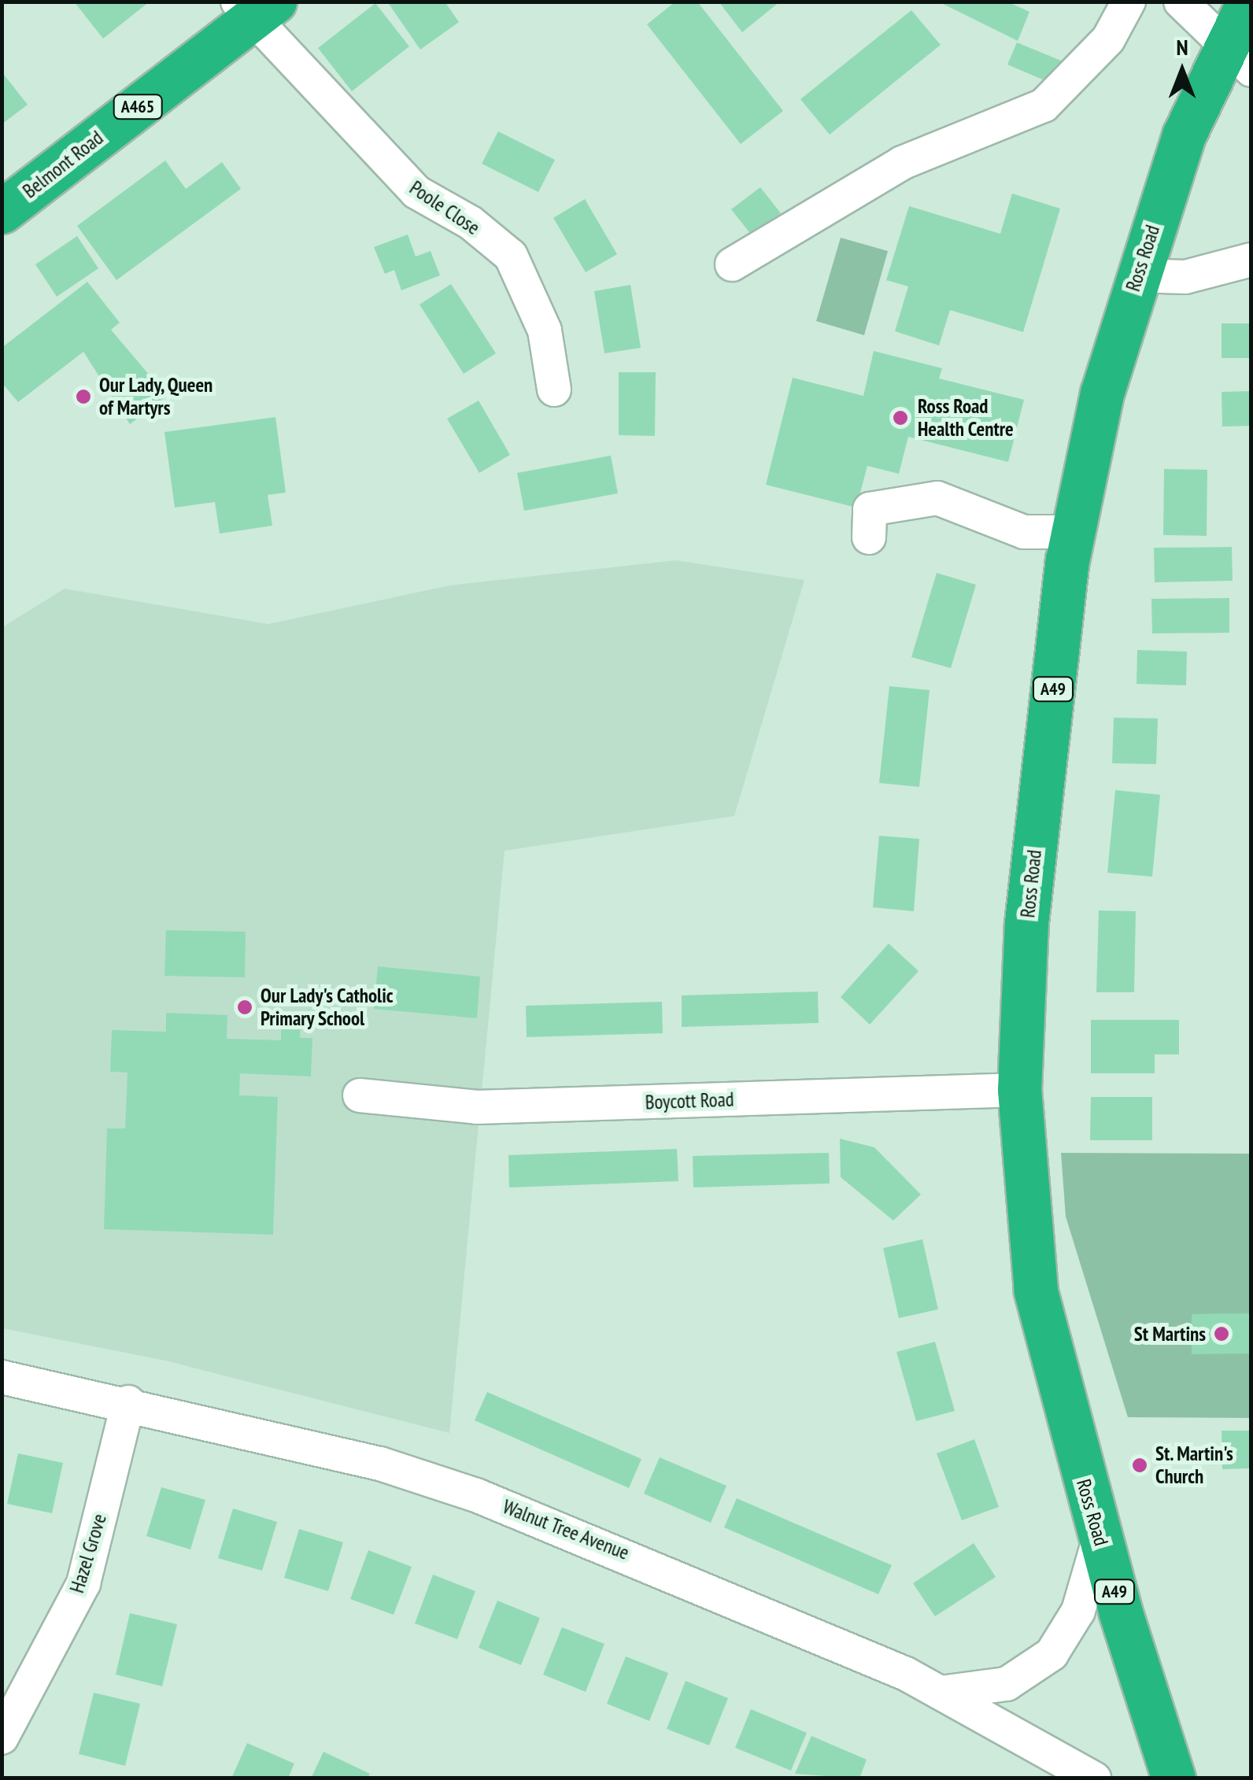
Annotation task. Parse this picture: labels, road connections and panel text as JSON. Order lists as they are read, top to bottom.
{
  "streets": {
    "highway": [
      "A465",
      "Belmont Road",
      "Ross Road",
      "A49"
    ],
    "street": [
      "Poole Close",
      "Boycott Road",
      "Walnut Tree Avenue",
      "Hazel Grove"
    ]
  },
  "crossings": [
    ["Belmont Road", "Poole Close"],
    ["Ross Road", "Boycott Road"],
    ["Walnut Tree Avenue", "Hazel Grove"]
  ],
  "places": [
    "Our Lady, Queen of Martyrs",
    "Ross Road Health Centre",
    "Our Lady's Catholic Primary School",
    "St Martins",
    "St. Martin's Church"
  ],
  "north": "top"
}
